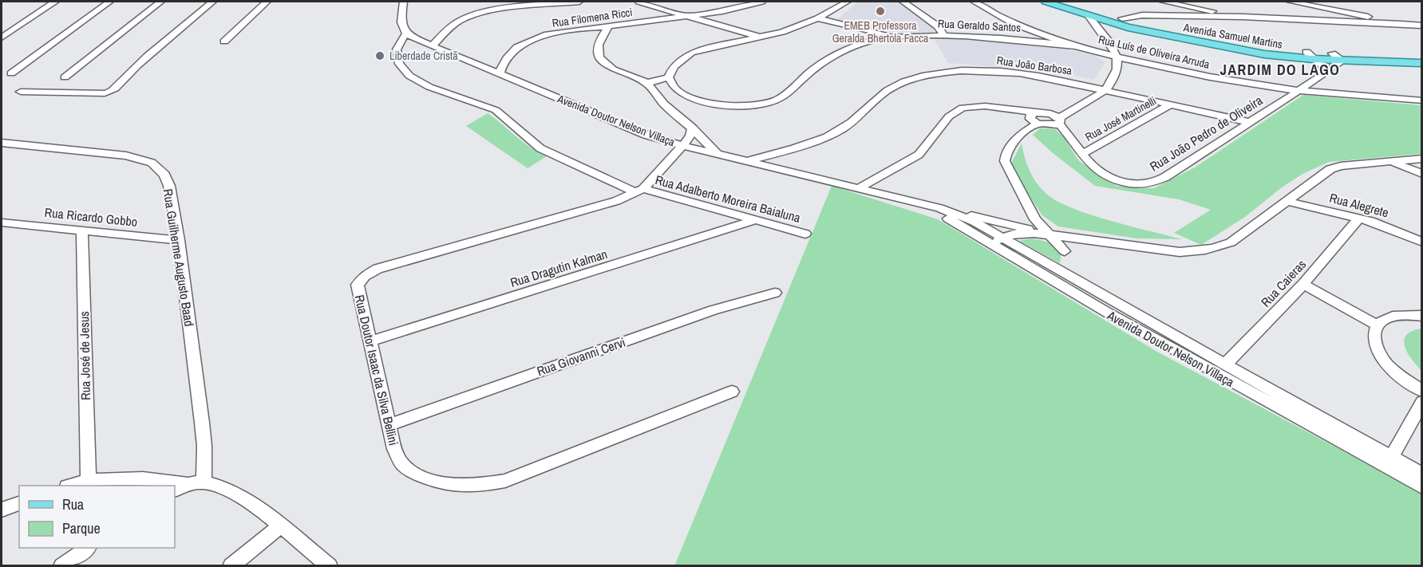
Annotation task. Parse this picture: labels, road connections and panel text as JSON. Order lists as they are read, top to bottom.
{
  "streets": {
    "main road": ["Avenida Samuel Martins"],
    "street": [
      "Rua Filomena Ricci",
      "Rua Geraldo Santos",
      "Rua Luís de Oliveira Arruda",
      "Rua João Barbosa",
      "Rua José Martinelli",
      "Avenida Doutor Nelson Villaça",
      "Rua João Pedro de Oliveira",
      "Rua Adalberto Moreira Baialuna",
      "Rua Alegrete",
      "Rua Ricardo Gobbo",
      "Rua Guilherme Augusto Baad",
      "Rua Dragutin Kalman",
      "Rua Caieras",
      "Rua José de Jesus",
      "Rua Giovanni Cervi",
      "Rua Doutor Isaac da Silva Bellini"
    ]
  },
  "crossings": [
    ["Rua Filomena Ricci", "Avenida Doutor Nelson Villaça"],
    ["Rua Geraldo Santos", "Rua Luís de Oliveira Arruda"],
    ["Avenida Samuel Martins", "Rua João Pedro de Oliveira"],
    ["Rua Luís de Oliveira Arruda", "Rua João Pedro de Oliveira"],
    ["Rua João Barbosa", "Rua José Martinelli"],
    ["Rua João Barbosa", "Avenida Doutor Nelson Villaça"],
    ["Rua João Barbosa", "Rua João Pedro de Oliveira"],
    ["Rua José Martinelli", "Rua João Pedro de Oliveira"],
    ["Avenida Doutor Nelson Villaça", "Rua Caieras"],
    ["Avenida Doutor Nelson Villaça", "Rua Doutor Isaac da Silva Bellini"],
    ["Rua Adalberto Moreira Baialuna", "Rua Dragutin Kalman"],
    ["Rua Adalberto Moreira Baialuna", "Rua Doutor Isaac da Silva Bellini"],
    ["Rua Alegrete", "Rua Caieras"],
    ["Rua Ricardo Gobbo", "Rua Guilherme Augusto Baad"],
    ["Rua Ricardo Gobbo", "Rua José de Jesus"],
    ["Rua Dragutin Kalman", "Rua Doutor Isaac da Silva Bellini"],
    ["Rua Giovanni Cervi", "Rua Doutor Isaac da Silva Bellini"]
  ],
  "districts": ["JARDIM DO LAGO"],
  "places": ["EMEB Professora Geralda Bhertola Facca", "Liberdade Cristã"],
  "legend": ["Rua", "Parque"]
}
